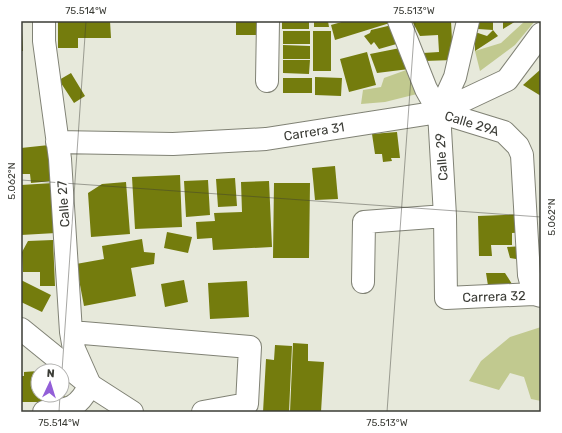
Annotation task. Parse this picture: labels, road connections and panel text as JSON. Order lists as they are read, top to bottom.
{
  "streets": {
    "street": [
      "Calle 29A",
      "Carrera 31",
      "Calle 29",
      "Calle 27",
      "Carrera 32"
    ]
  },
  "crossings": [
    ["Calle 29A", "Carrera 31"],
    ["Calle 29A", "Calle 29"],
    ["Calle 29A", "Carrera 32"],
    ["Carrera 31", "Calle 29"],
    ["Carrera 31", "Calle 27"],
    ["Calle 29", "Carrera 32"]
  ],
  "north": "top",
  "coordinates": ["75.514°W", "75.513°W", "5.062°N"]
}
